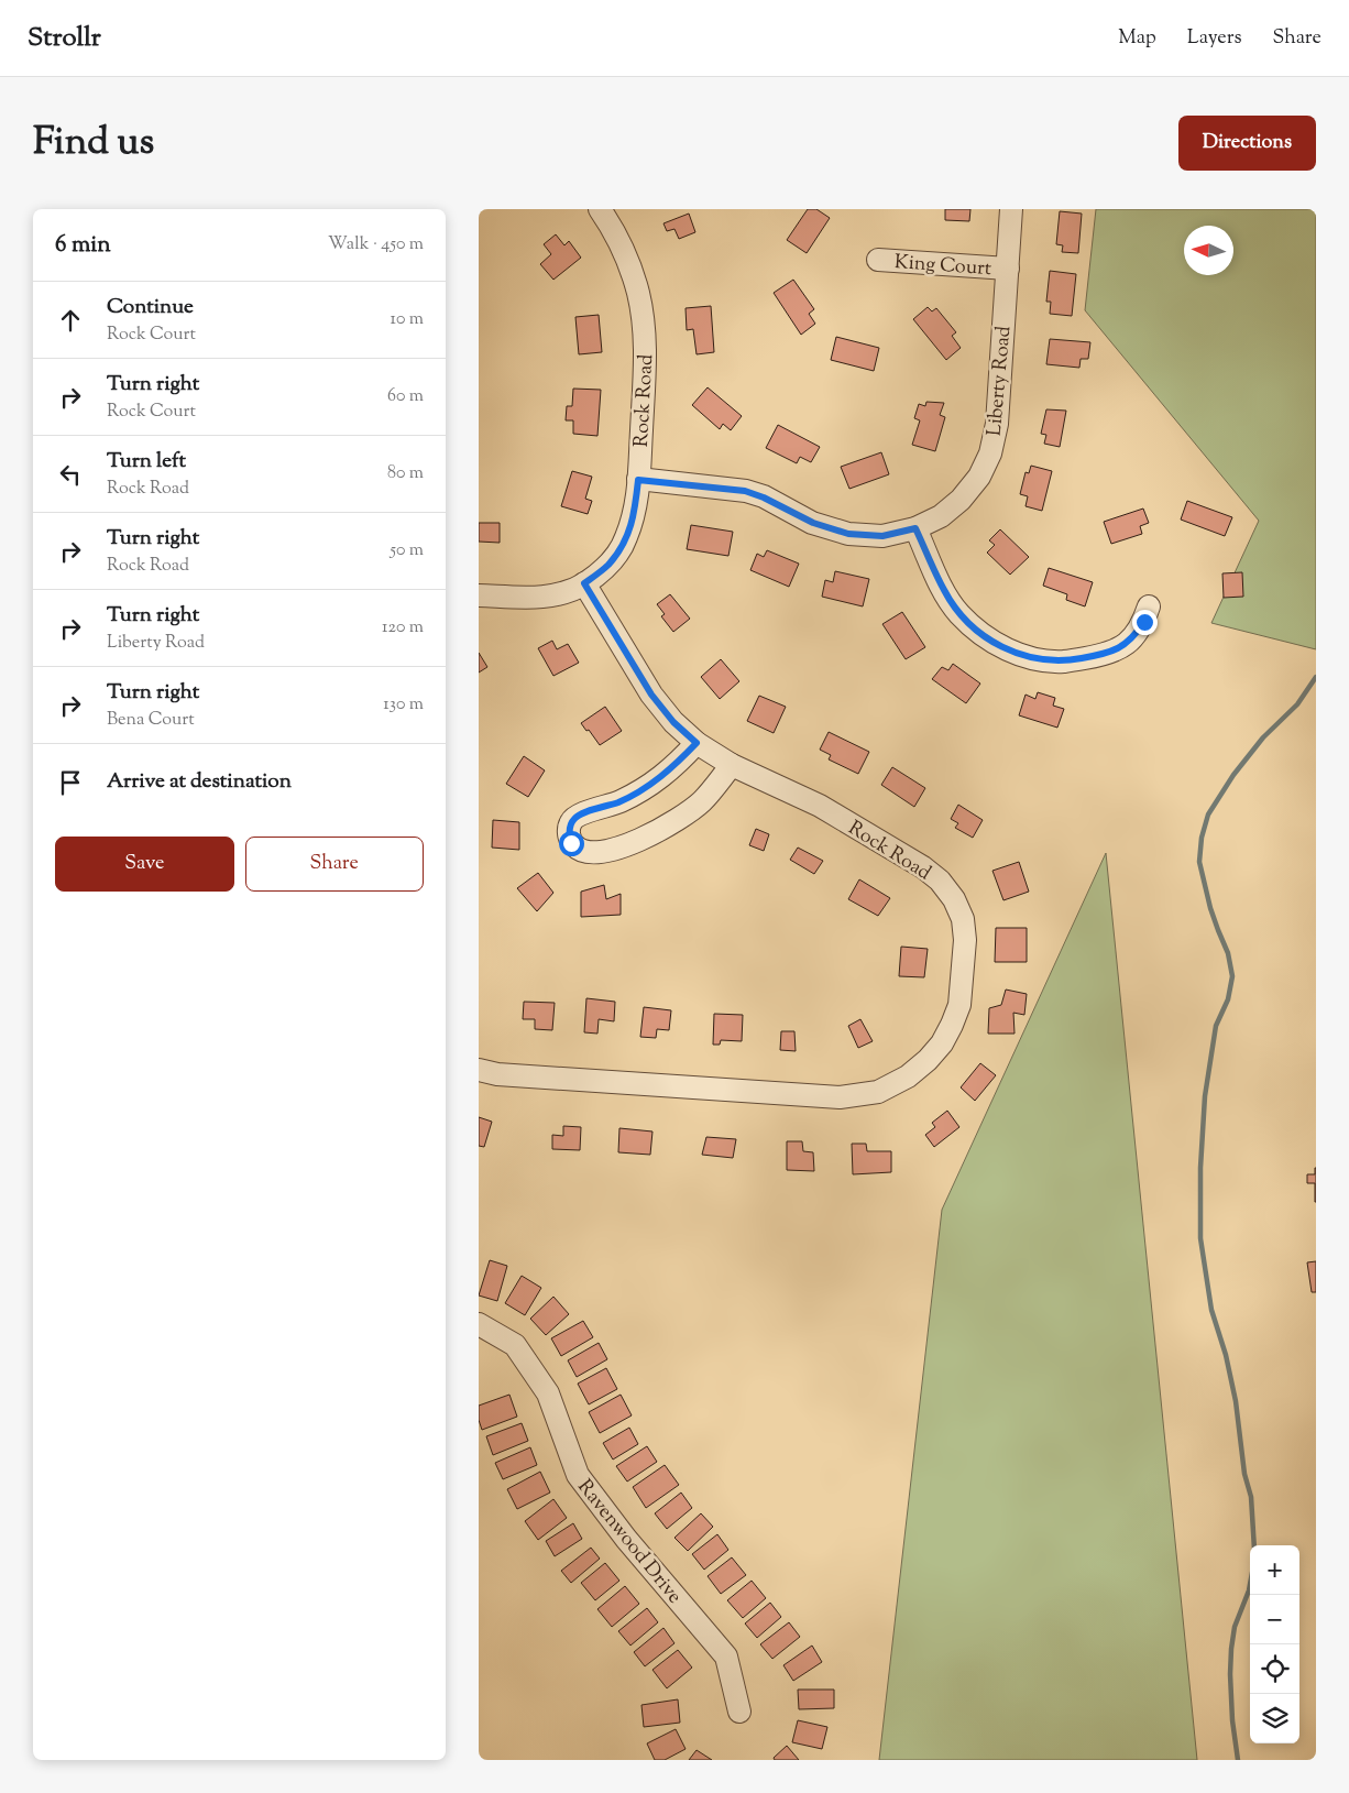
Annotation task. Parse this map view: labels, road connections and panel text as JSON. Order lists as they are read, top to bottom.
{
  "streets": {
    "street": [
      "King Court",
      "Liberty Road",
      "Rock Road",
      "Ravenwood Drive"
    ]
  },
  "crossings": [
    ["King Court", "Liberty Road"],
    ["Liberty Road", "Rock Road"]
  ],
  "north": "left",
  "page": {
    "header": "Strollr",
    "nav": ["Map", "Layers", "Share"],
    "title": "Find us",
    "buttons": [
      "Directions",
      ["Save", "Share"]
    ],
    "heading": ["6 min", "Walk · 450 m"],
    "list": [
      ["Continue", "Rock Court", "10 m"],
      ["Turn right", "Rock Court", "60 m"],
      ["Turn left", "Rock Road", "80 m"],
      ["Turn right", "Rock Road", "50 m"],
      ["Turn right", "Liberty Road", "120 m"],
      ["Turn right", "Bena Court", "130 m"],
      "Arrive at destination"
    ],
    "map_buttons": ["+", "−"]
  }
}
